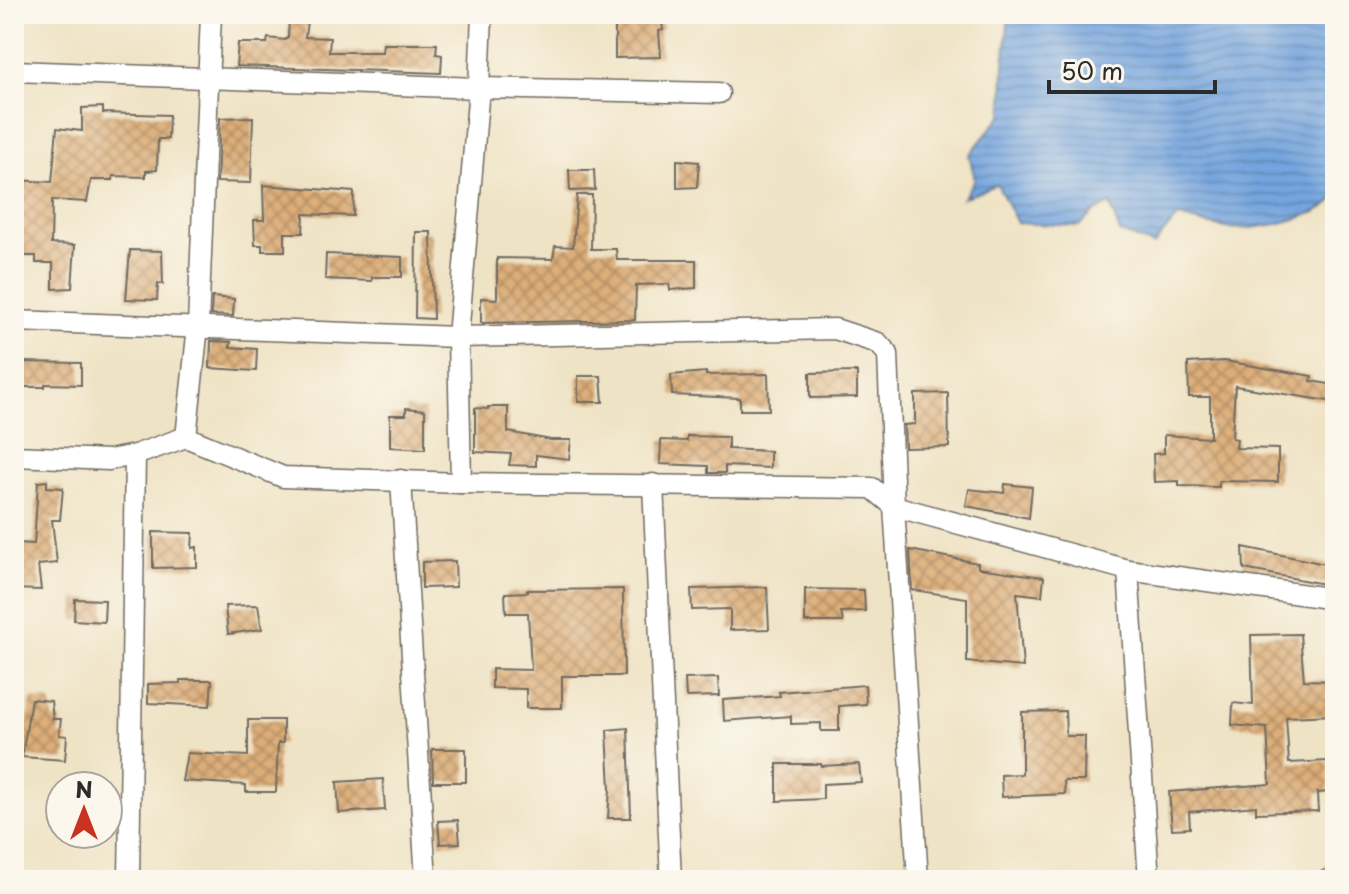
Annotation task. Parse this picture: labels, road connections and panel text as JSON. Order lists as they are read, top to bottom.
{
  "scale_bar": "50 m",
  "north": "top"
}
